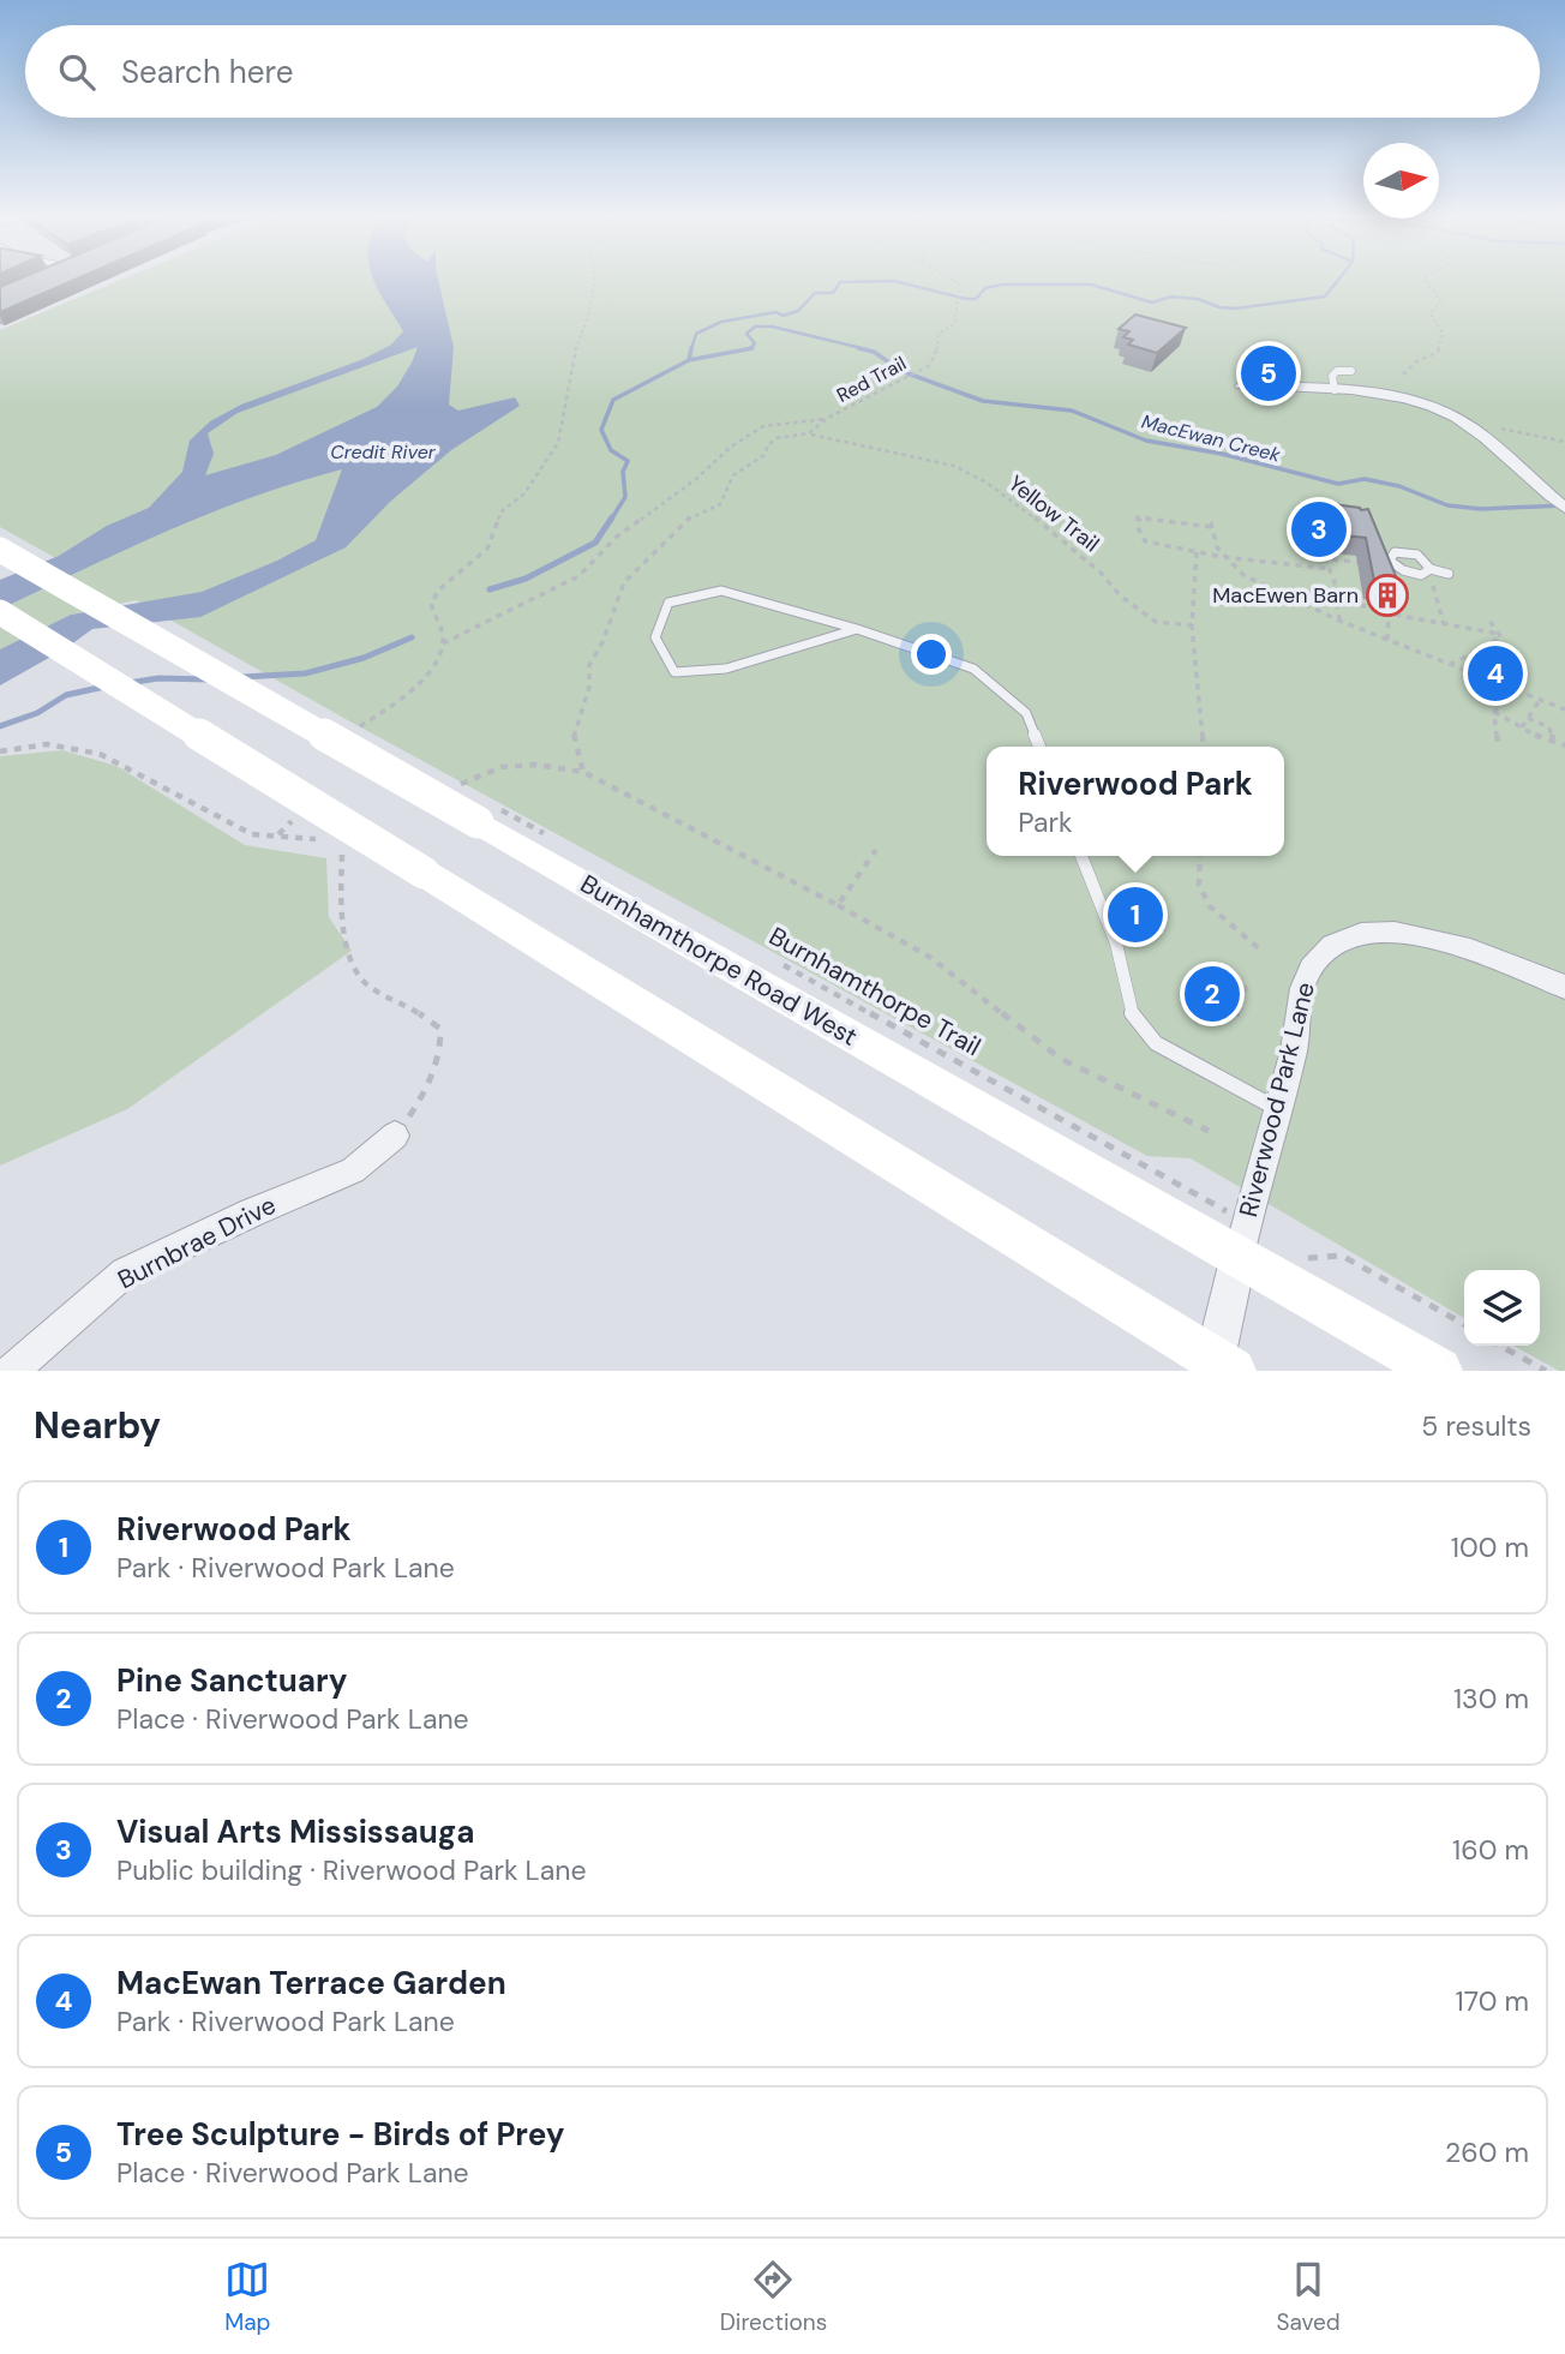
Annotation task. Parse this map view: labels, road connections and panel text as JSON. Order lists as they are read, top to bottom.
{
  "streets": {
    "main road": ["Burnhamthorpe Road West"],
    "street": ["Riverwood Park Lane", "Burnbrae Drive"],
    "path": ["Red Trail", "Yellow Trail", "Burnhamthorpe Trail"]
  },
  "crossings": [
    ["Red Trail", "Yellow Trail"],
    ["Burnhamthorpe Road West", "Riverwood Park Lane"]
  ],
  "water": ["MacEwan Creek", "Credit River"],
  "places": {
    "building": ["MacEwen Barn"]
  },
  "north": "right",
  "page": {
    "search": "Search here",
    "pins": [
      "5",
      "3",
      "4",
      "1",
      "2"
    ],
    "popup": ["Riverwood Park", "Park"],
    "heading": ["Nearby", "5 results"],
    "list": [
      {
        "mark": "1",
        "name": "Riverwood Park",
        "note": "Park · Riverwood Park Lane",
        "value": "100 m"
      },
      {
        "mark": "2",
        "name": "Pine Sanctuary",
        "note": "Place · Riverwood Park Lane",
        "value": "130 m"
      },
      {
        "mark": "3",
        "name": "Visual Arts Mississauga",
        "note": "Public building · Riverwood Park Lane",
        "value": "160 m"
      },
      {
        "mark": "4",
        "name": "MacEwan Terrace Garden",
        "note": "Park · Riverwood Park Lane",
        "value": "170 m"
      },
      {
        "mark": "5",
        "name": "Tree Sculpture - Birds of Prey",
        "note": "Place · Riverwood Park Lane",
        "value": "260 m"
      }
    ],
    "nav": ["Map", "Directions", "Saved"]
  }
}
